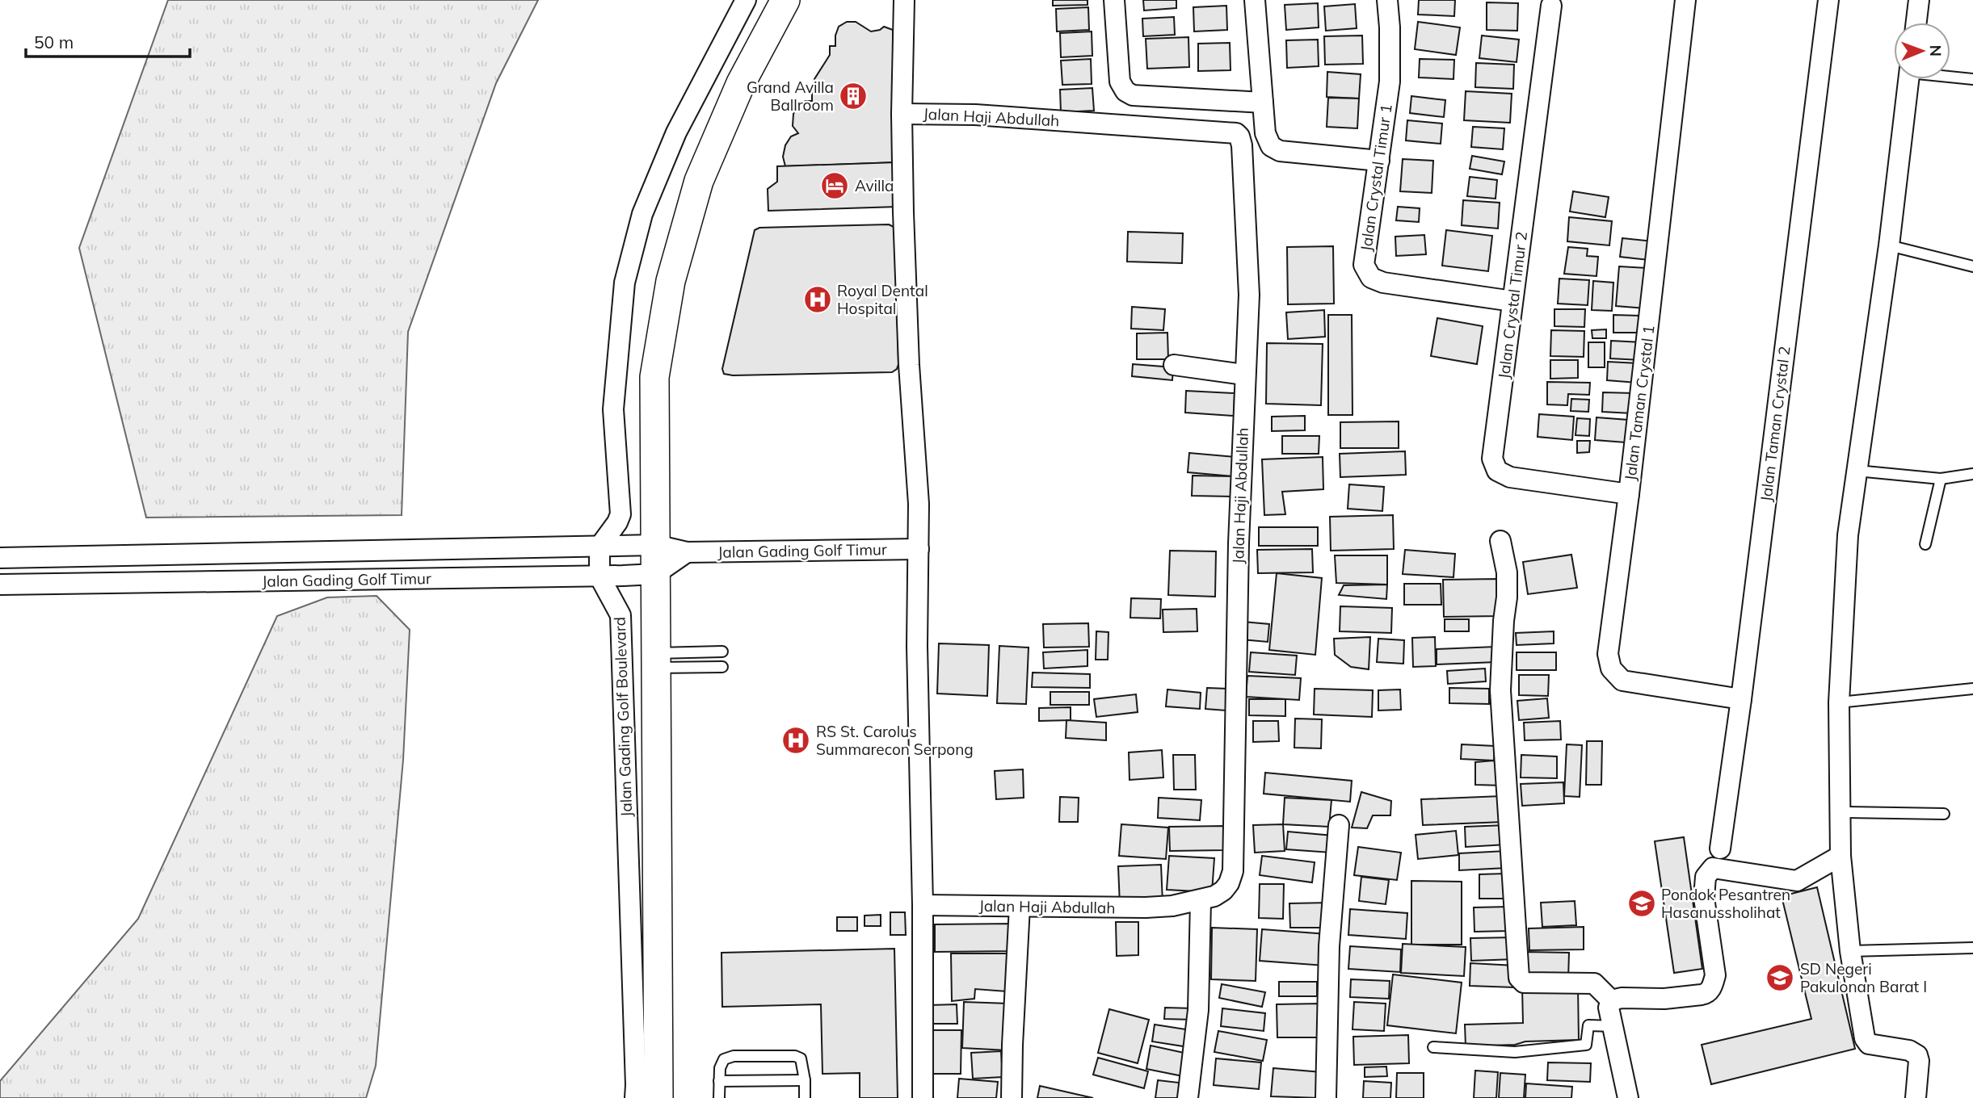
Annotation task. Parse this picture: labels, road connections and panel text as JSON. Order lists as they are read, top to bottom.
{
  "streets": {
    "main road": ["Jalan Gading Golf Boulevard"],
    "street": [
      "Jalan Haji Abdullah",
      "Jalan Crystal Timur 1",
      "Jalan Crystal Timur 2",
      "Jalan Taman Crystal 1",
      "Jalan Taman Crystal 2",
      "Jalan Gading Golf Timur"
    ]
  },
  "crossings": [
    ["Jalan Crystal Timur 1", "Jalan Crystal Timur 2"],
    ["Jalan Crystal Timur 2", "Jalan Taman Crystal 1"],
    ["Jalan Taman Crystal 1", "Jalan Taman Crystal 2"],
    ["Jalan Gading Golf Timur", "Jalan Gading Golf Boulevard"]
  ],
  "places": {
    "building": ["Grand Avilla Ballroom"],
    "hotel": ["Avilla"],
    "hospital": ["Royal Dental Hospital", "RS St. Carolus Summarecon Serpong"],
    "school or university": ["Pondok Pesantren Hasanussholihat", "SD Negeri Pakulonan Barat I"]
  },
  "scale_bar": "50 m",
  "north": "right"
}
